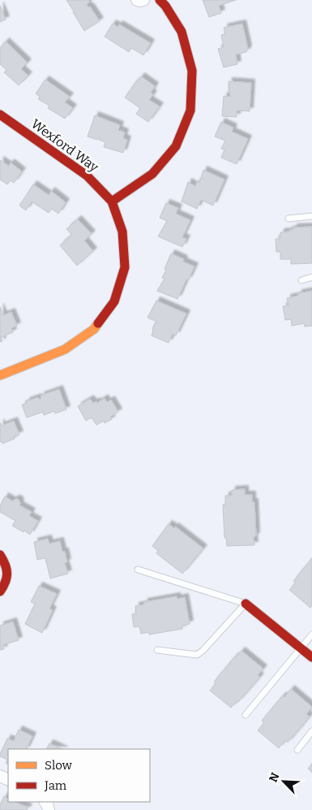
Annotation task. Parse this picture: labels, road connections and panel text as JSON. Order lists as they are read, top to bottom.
{
  "streets": {
    "street": ["Wexford Way"]
  },
  "legend": ["Slow", "Jam"],
  "north": "top left"
}
